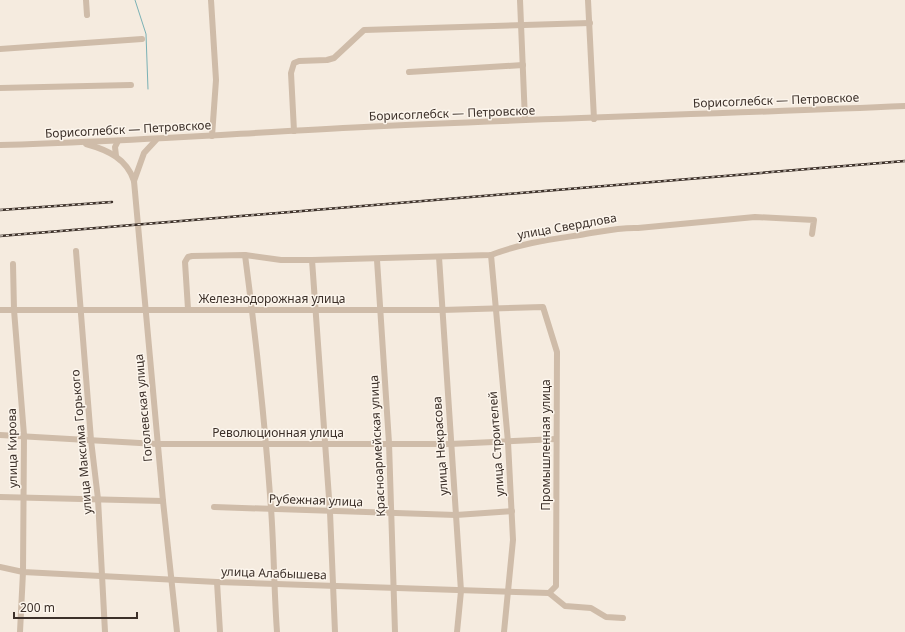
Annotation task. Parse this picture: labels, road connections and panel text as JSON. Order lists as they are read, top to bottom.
{
  "streets": {
    "street": [
      "Борисоглебск — Петровское",
      "улица Свердлова",
      "Железнодорожная улица",
      "Гоголевская улица",
      "Революционная улица",
      "улица Максима Горького",
      "улица Строителей",
      "Промышленная улица",
      "Красноармейская улица",
      "улица Некрасова",
      "улица Кирова",
      "Рубежная улица",
      "улица Алабышева"
    ]
  },
  "crossings": [
    ["улица Свердлова", "Железнодорожная улица"],
    ["улица Свердлова", "улица Строителей"],
    ["улица Свердлова", "Красноармейская улица"],
    ["улица Свердлова", "улица Некрасова"],
    ["Железнодорожная улица", "Гоголевская улица"],
    ["Железнодорожная улица", "улица Максима Горького"],
    ["Железнодорожная улица", "улица Строителей"],
    ["Железнодорожная улица", "Промышленная улица"],
    ["Железнодорожная улица", "Красноармейская улица"],
    ["Железнодорожная улица", "улица Некрасова"],
    ["Железнодорожная улица", "улица Кирова"],
    ["Гоголевская улица", "Революционная улица"],
    ["Гоголевская улица", "улица Алабышева"],
    ["Революционная улица", "улица Максима Горького"],
    ["Революционная улица", "улица Строителей"],
    ["Революционная улица", "Промышленная улица"],
    ["Революционная улица", "Красноармейская улица"],
    ["Революционная улица", "улица Некрасова"],
    ["Революционная улица", "улица Кирова"],
    ["улица Максима Горького", "улица Алабышева"],
    ["улица Строителей", "Рубежная улица"],
    ["улица Строителей", "улица Алабышева"],
    ["Промышленная улица", "улица Алабышева"],
    ["Красноармейская улица", "Рубежная улица"],
    ["Красноармейская улица", "улица Алабышева"],
    ["улица Некрасова", "Рубежная улица"],
    ["улица Некрасова", "улица Алабышева"],
    ["улица Кирова", "улица Алабышева"]
  ],
  "scale_bar": "200 m"
}
